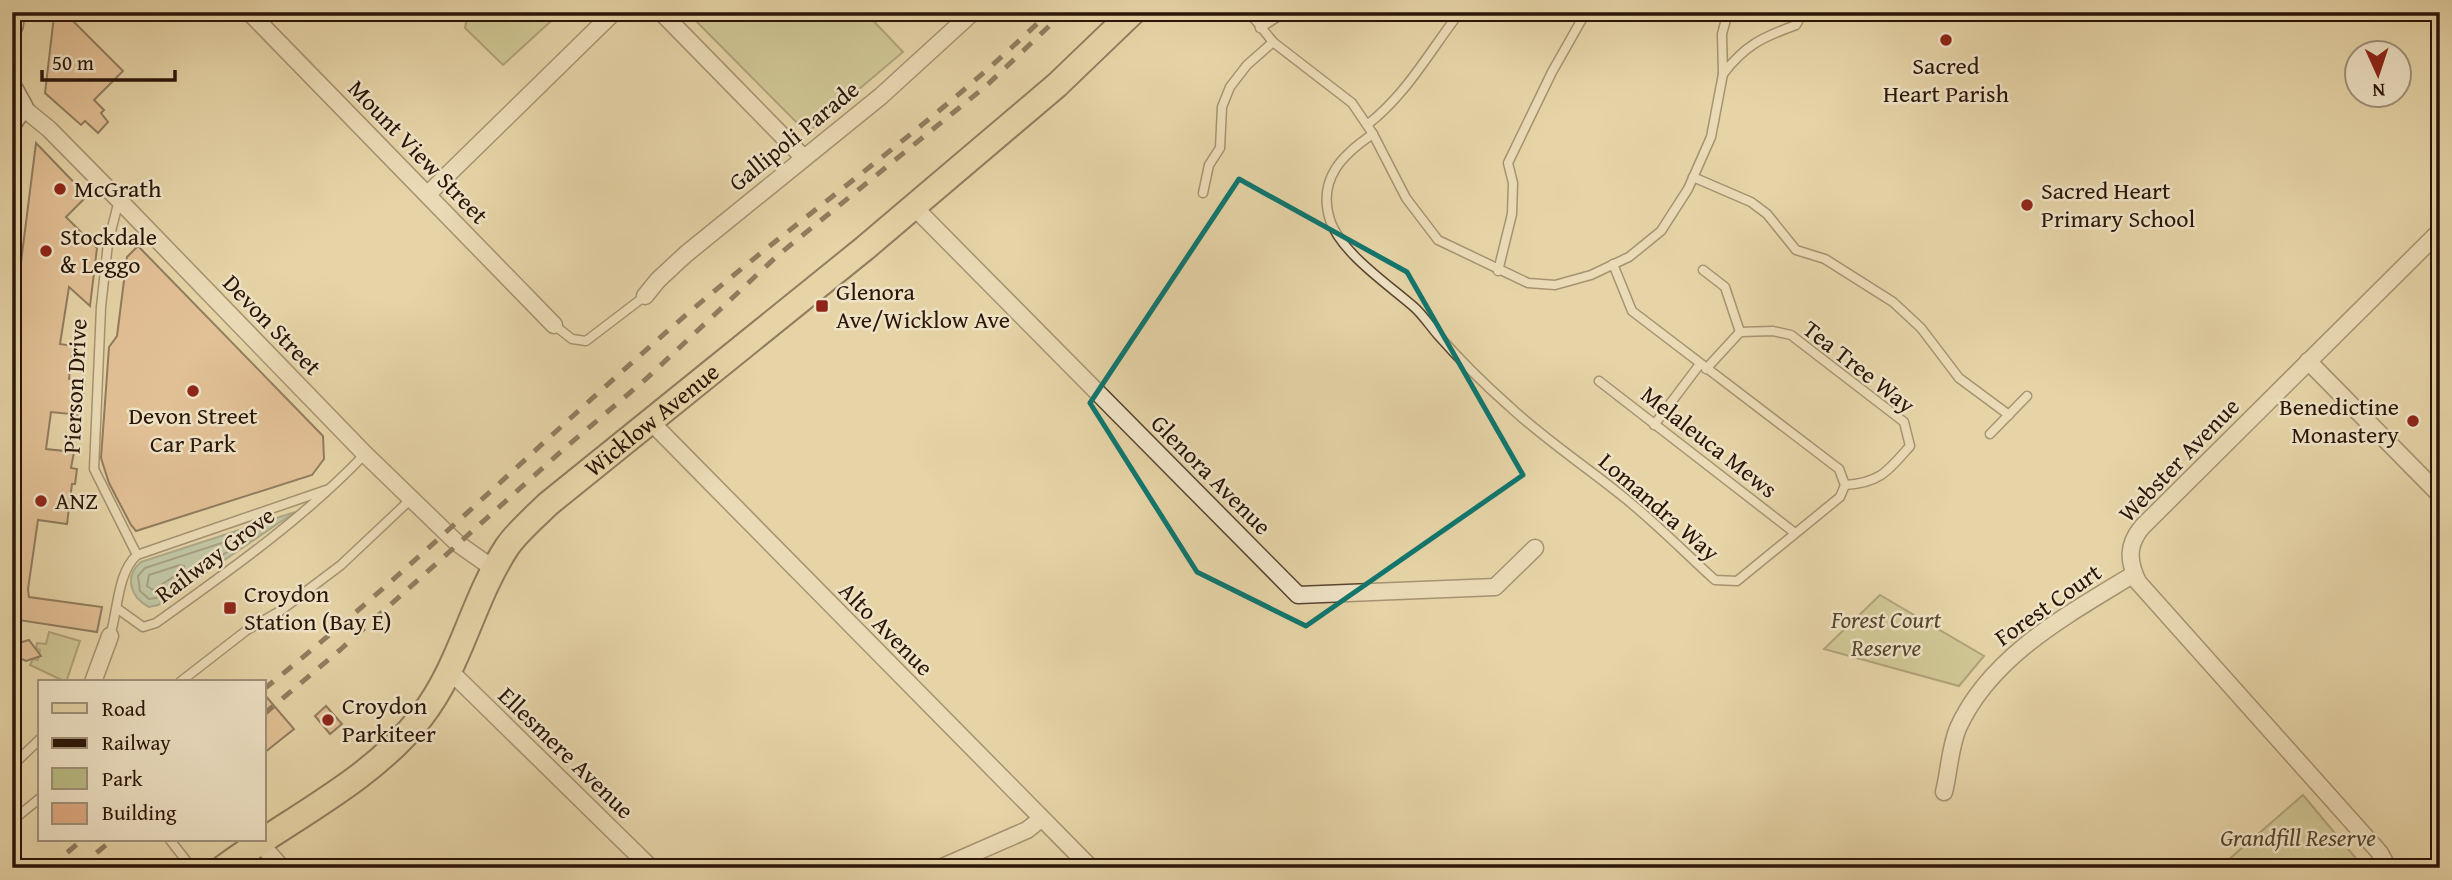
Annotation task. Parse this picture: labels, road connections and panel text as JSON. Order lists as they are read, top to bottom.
{
  "streets": {
    "main road": ["Wicklow Avenue"],
    "street": [
      "Gallipoli Parade",
      "Mount View Street",
      "Devon Street",
      "Webster Avenue",
      "Glenora Avenue",
      "Forest Court",
      "Alto Avenue",
      "Ellesmere Avenue"
    ],
    "lane": [
      "Tea Tree Way",
      "Pierson Drive",
      "Melaleuca Mews",
      "Lomandra Way",
      "Railway Grove"
    ]
  },
  "crossings": [
    ["Devon Street", "Pierson Drive"],
    ["Devon Street", "Wicklow Avenue"],
    ["Devon Street", "Railway Grove"],
    ["Tea Tree Way", "Lomandra Way"],
    ["Pierson Drive", "Railway Grove"],
    ["Wicklow Avenue", "Glenora Avenue"],
    ["Wicklow Avenue", "Alto Avenue"],
    ["Wicklow Avenue", "Ellesmere Avenue"],
    ["Melaleuca Mews", "Lomandra Way"],
    ["Webster Avenue", "Forest Court"]
  ],
  "parks": ["Forest Court Reserve", "Grandfill Reserve"],
  "places": {
    "other": [
      "Sacred Heart Parish",
      "McGrath",
      "Sacred Heart Primary School",
      "Stockdale & Leggo",
      "Devon Street Car Park",
      "Benedictine Monastery",
      "ANZ",
      "Croydon Parkiteer"
    ],
    "transit": ["Glenora Ave/Wicklow Ave", "Croydon Station (Bay E)"]
  },
  "legend": [
    "Road",
    "Railway",
    "Park",
    "Building"
  ],
  "scale_bar": "50 m",
  "north": "bottom"
}
